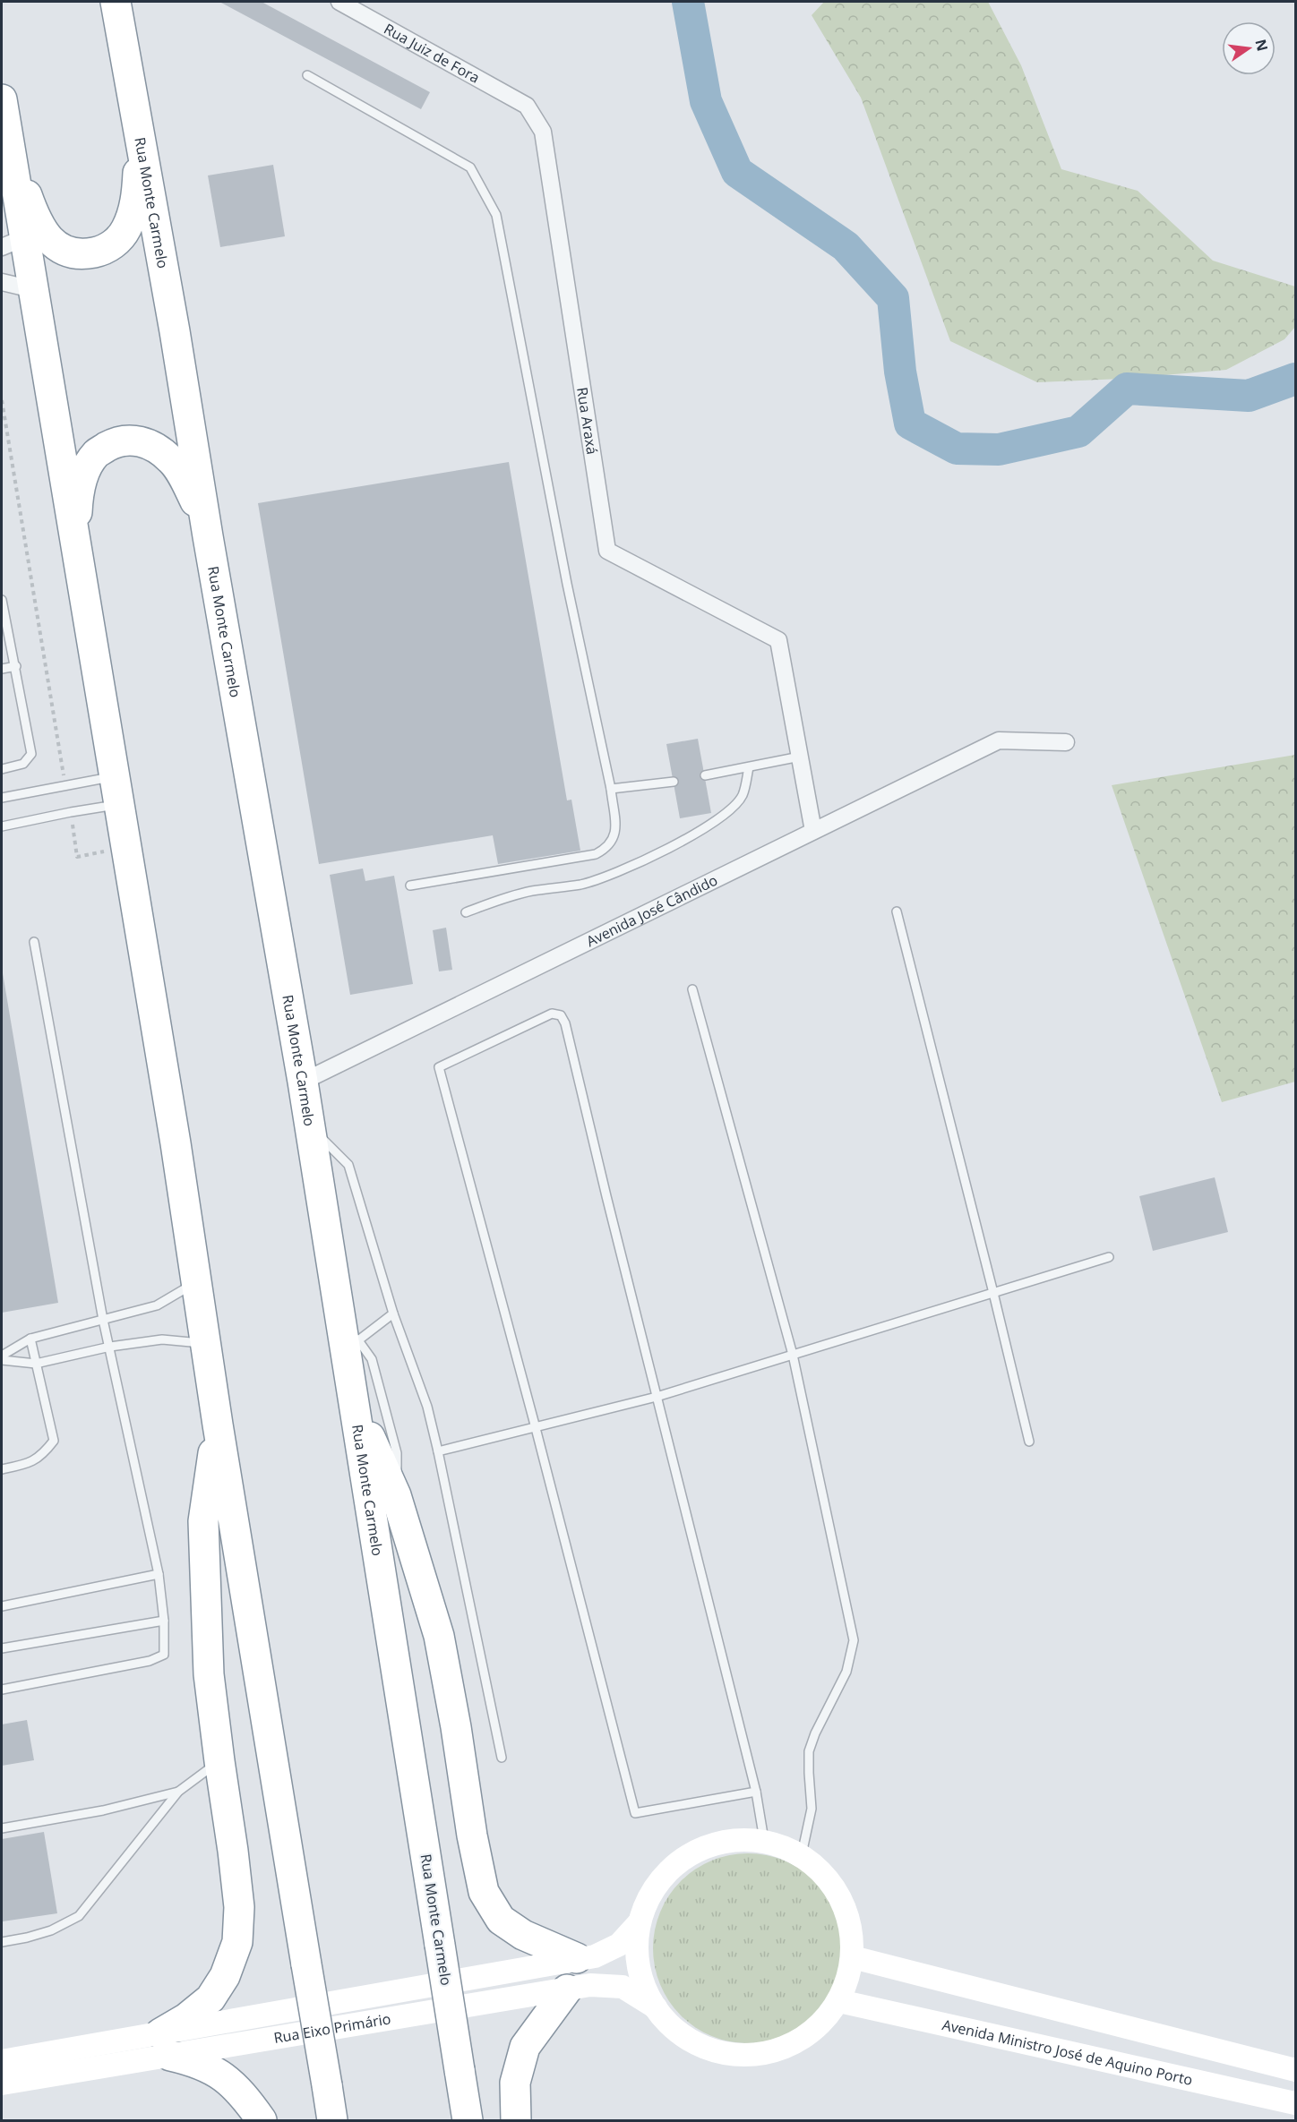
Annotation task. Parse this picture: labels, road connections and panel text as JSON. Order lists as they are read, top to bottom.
{
  "streets": {
    "highway": ["Rua Monte Carmelo"],
    "street": [
      "Rua Juiz de Fora",
      "Rua Araxá",
      "Avenida José Cândido",
      "Rua Eixo Primário",
      "Avenida Ministro José de Aquino Porto"
    ]
  },
  "crossings": [
    ["Rua Juiz de Fora", "Rua Araxá"],
    ["Rua Monte Carmelo", "Avenida José Cândido"]
  ],
  "north": "right"
}
